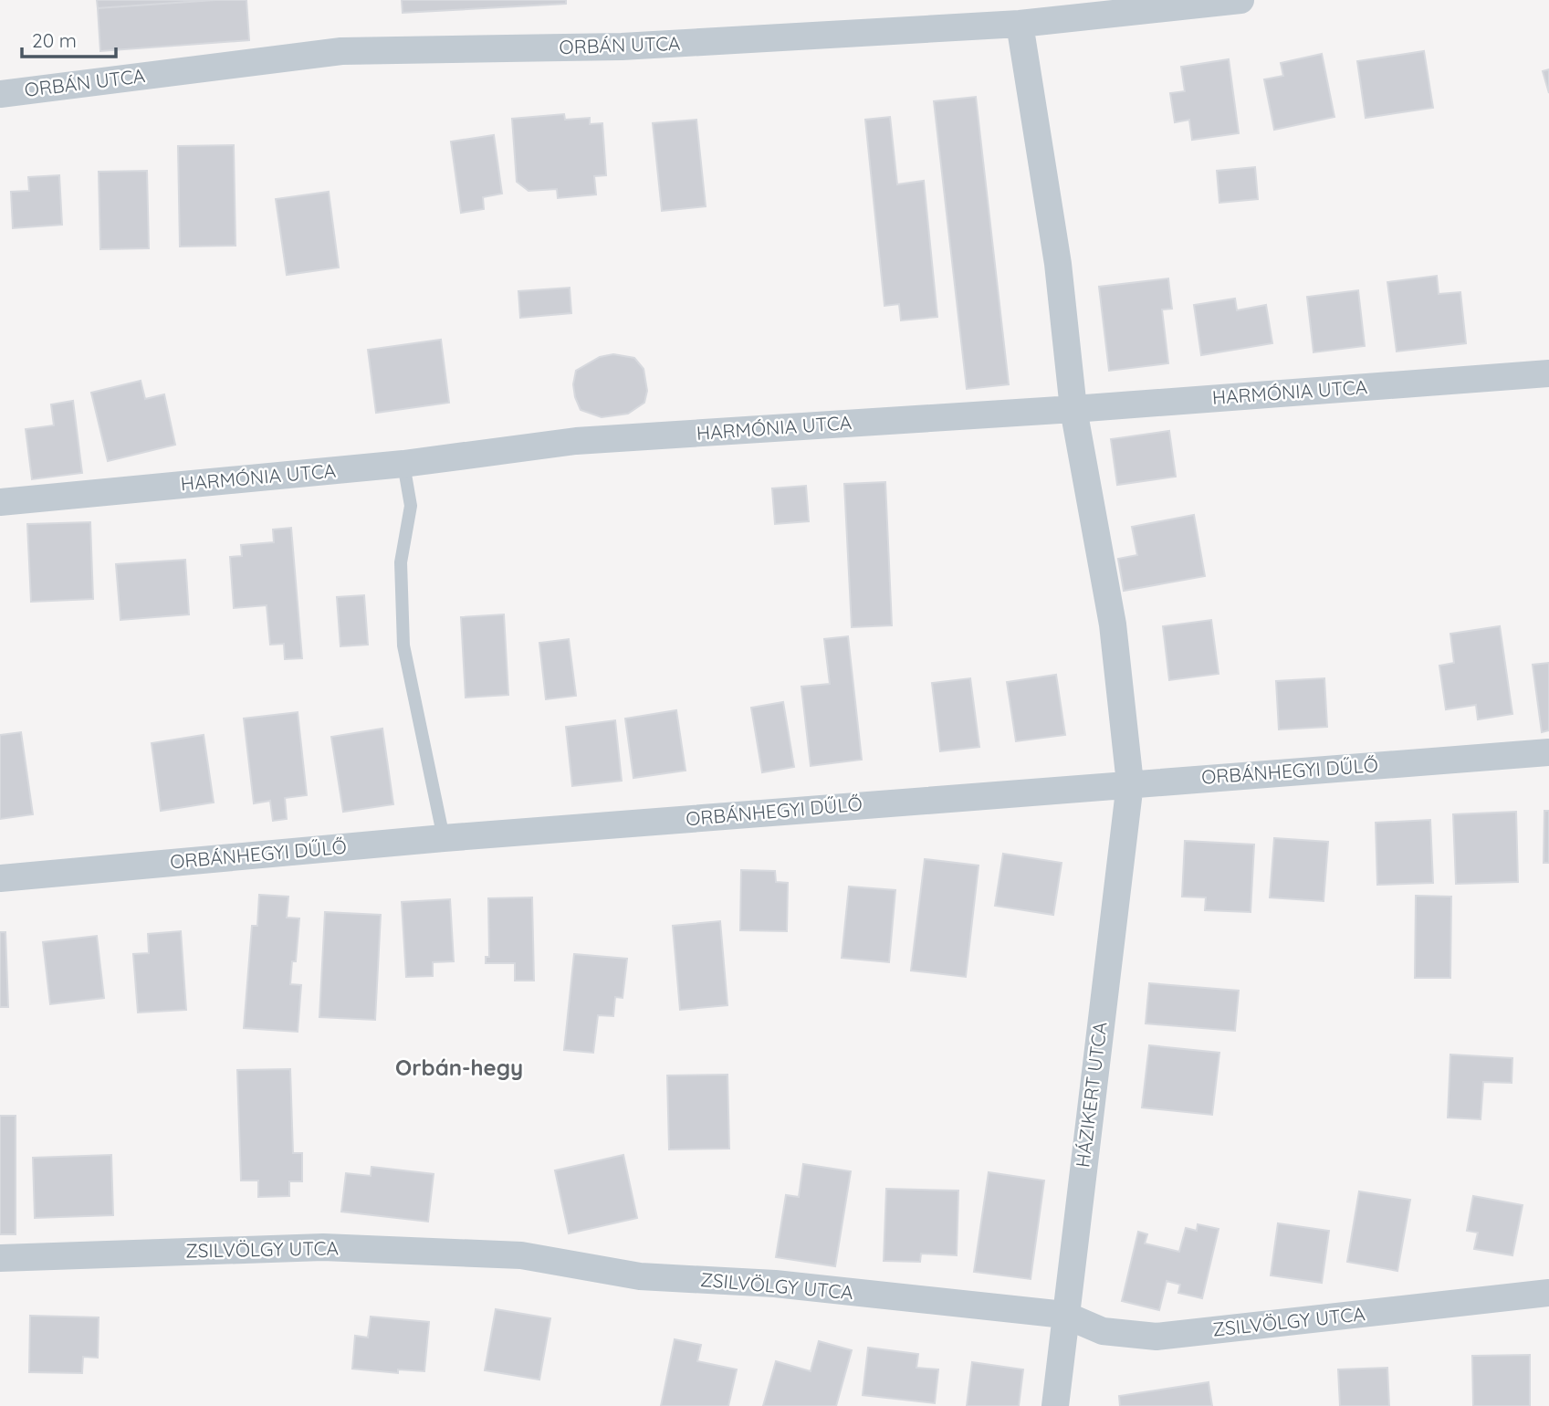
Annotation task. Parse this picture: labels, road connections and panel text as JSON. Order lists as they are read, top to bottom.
{
  "streets": {
    "street": [
      "ORBÁN UTCA",
      "HARMÓNIA UTCA",
      "ORBÁNHEGYI DŰLŐ",
      "HÁZIKERT UTCA",
      "ZSILVÖLGY UTCA"
    ]
  },
  "crossings": [
    ["ORBÁN UTCA", "HÁZIKERT UTCA"],
    ["HARMÓNIA UTCA", "HÁZIKERT UTCA"],
    ["ORBÁNHEGYI DŰLŐ", "HÁZIKERT UTCA"],
    ["HÁZIKERT UTCA", "ZSILVÖLGY UTCA"]
  ],
  "districts": ["Orbán-hegy"],
  "scale_bar": "20 m"
}
